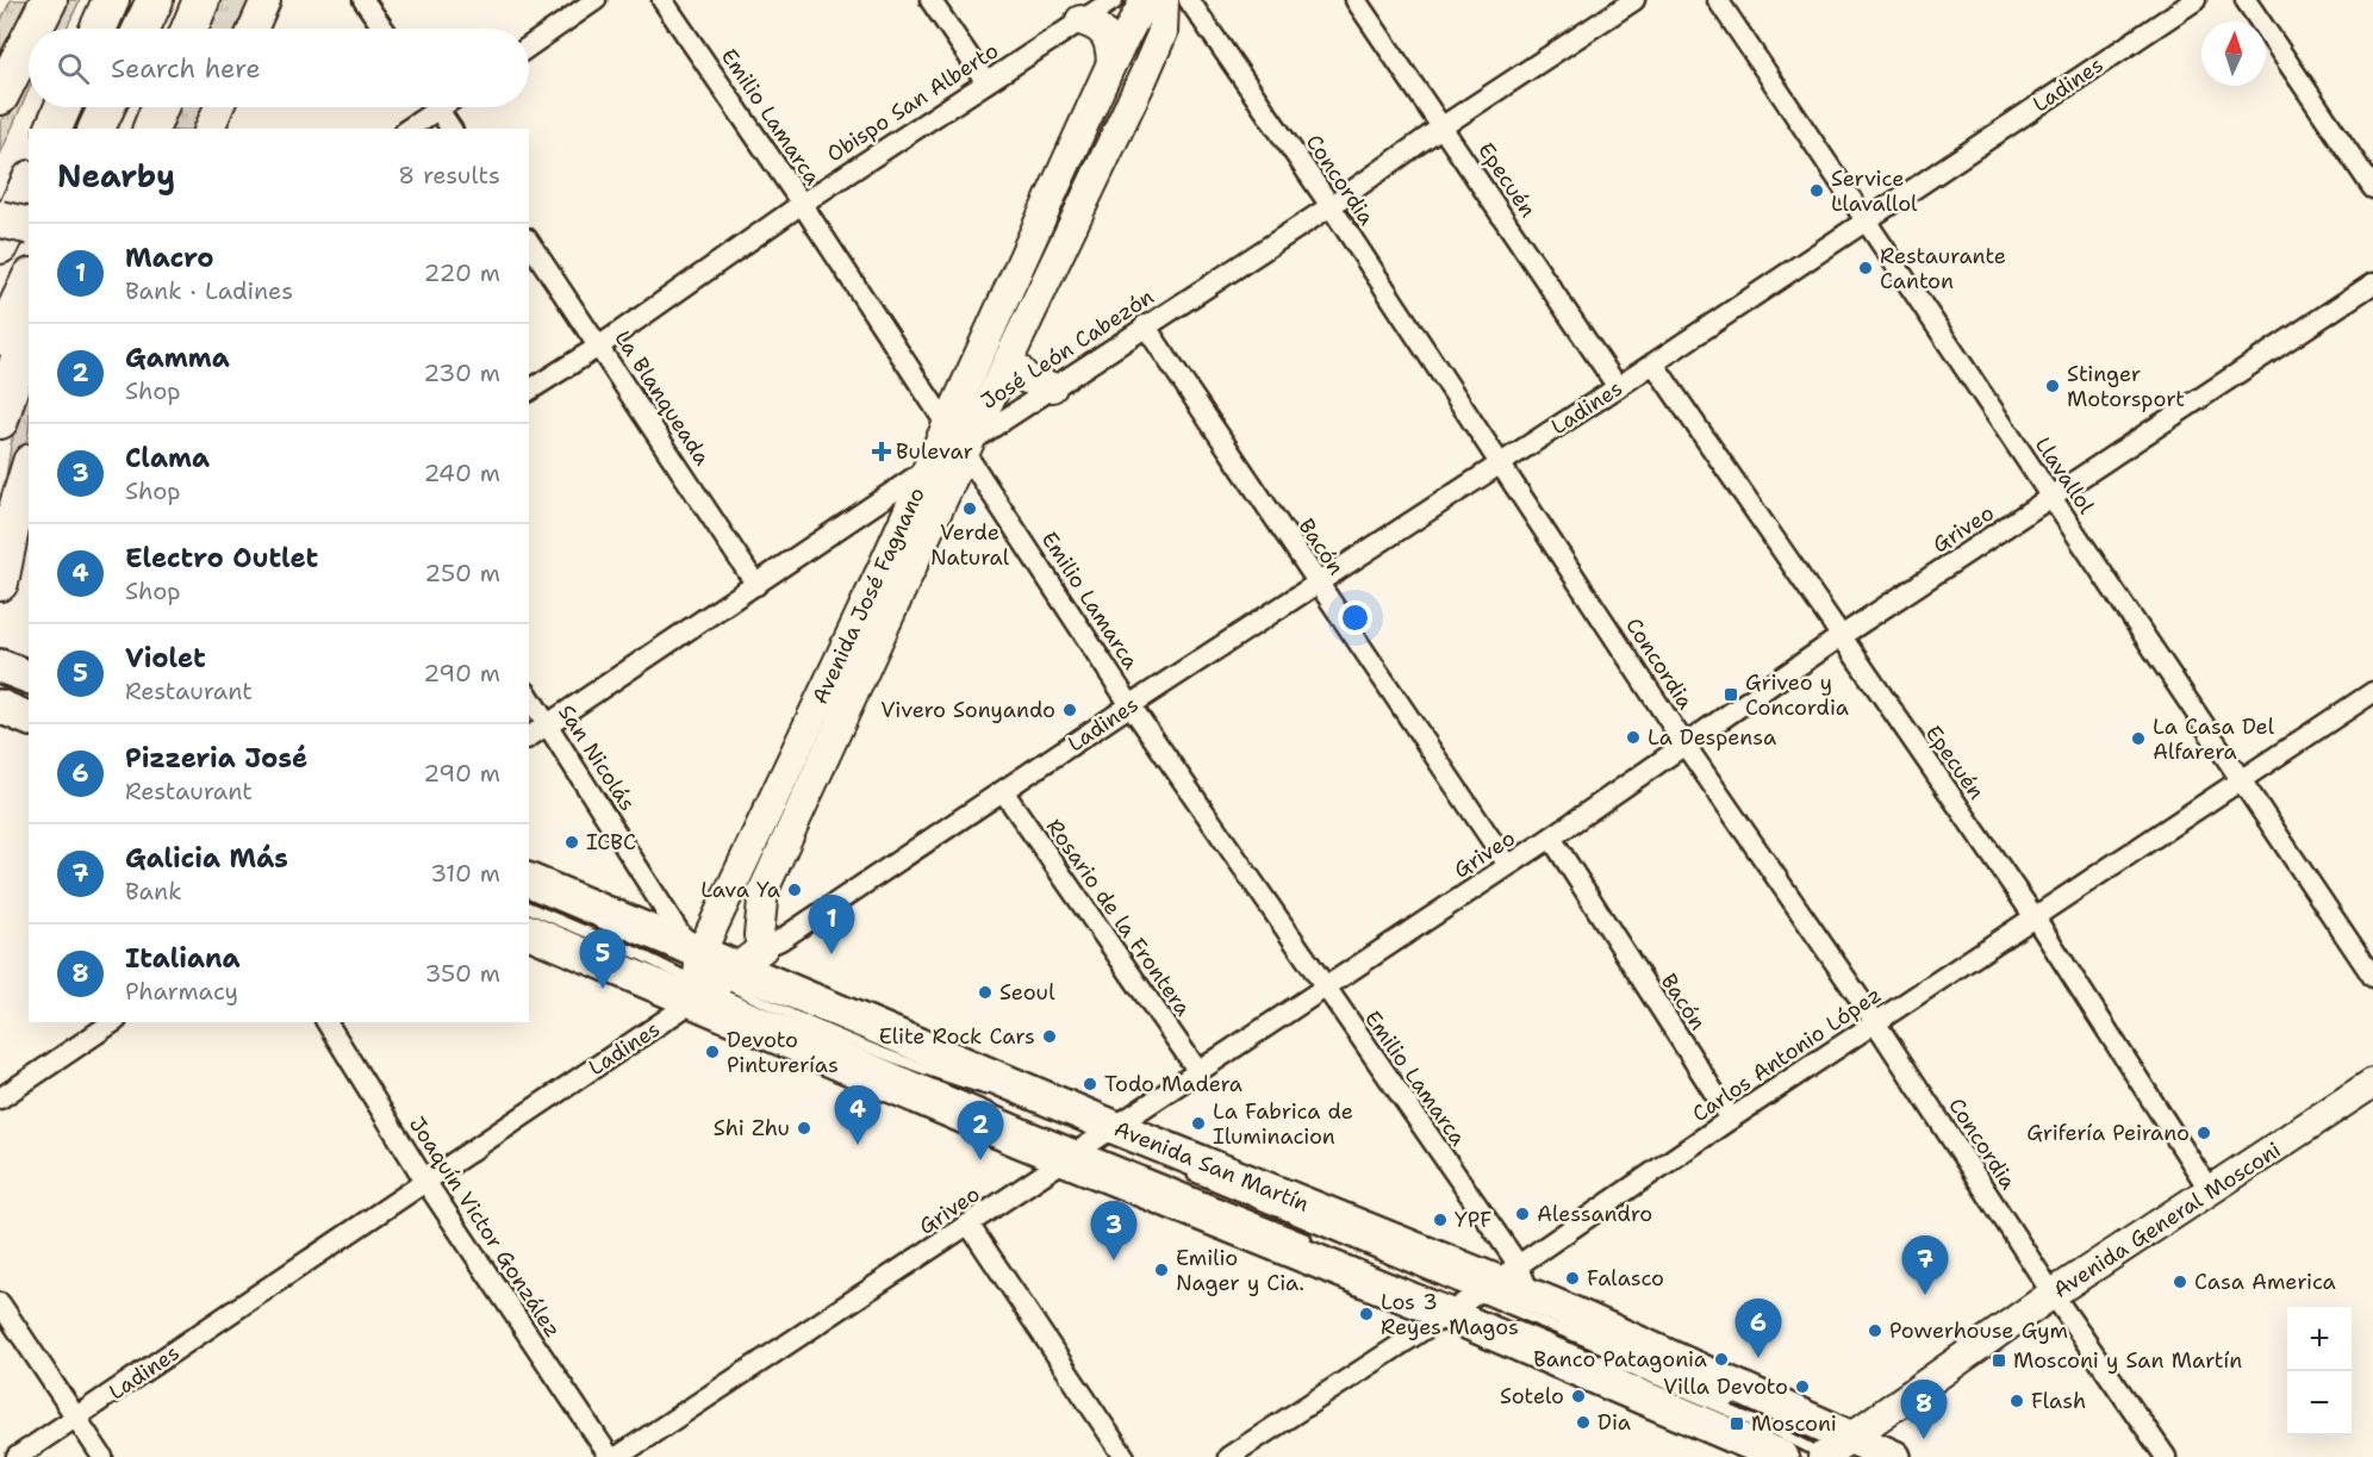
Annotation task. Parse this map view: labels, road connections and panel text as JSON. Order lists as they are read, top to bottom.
{
  "streets": {
    "main road": ["Avenida San Martín"],
    "street": [
      "Ladines",
      "Obispo San Alberto",
      "Emilio Lamarca",
      "Concordia",
      "Epecuén",
      "José León Cabezón",
      "La Blanqueada",
      "Llavallol",
      "Griveo",
      "Bacón",
      "Avenida José Fagnano",
      "San Nicolás",
      "Rosario de la Frontera",
      "Carlos Antonio López",
      "Avenida General Mosconi",
      "Joaquín Victor González"
    ]
  },
  "crossings": [
    ["Ladines", "Emilio Lamarca"],
    ["Ladines", "Concordia"],
    ["Ladines", "Epecuén"],
    ["Ladines", "Llavallol"],
    ["Ladines", "Bacón"],
    ["Ladines", "Avenida José Fagnano"],
    ["Ladines", "San Nicolás"],
    ["Ladines", "Rosario de la Frontera"],
    ["Ladines", "Avenida San Martín"],
    ["Ladines", "Joaquín Victor González"],
    ["Obispo San Alberto", "Emilio Lamarca"],
    ["Obispo San Alberto", "La Blanqueada"],
    ["Emilio Lamarca", "José León Cabezón"],
    ["Emilio Lamarca", "Griveo"],
    ["Emilio Lamarca", "Avenida José Fagnano"],
    ["Emilio Lamarca", "Carlos Antonio López"],
    ["Emilio Lamarca", "Avenida San Martín"],
    ["Concordia", "José León Cabezón"],
    ["Concordia", "Griveo"],
    ["Concordia", "Carlos Antonio López"],
    ["Concordia", "Avenida General Mosconi"],
    ["Epecuén", "José León Cabezón"],
    ["Epecuén", "Griveo"],
    ["Epecuén", "Carlos Antonio López"],
    ["Epecuén", "Avenida General Mosconi"],
    ["José León Cabezón", "Bacón"],
    ["José León Cabezón", "Avenida José Fagnano"],
    ["Llavallol", "Griveo"],
    ["Llavallol", "Carlos Antonio López"],
    ["Griveo", "Bacón"],
    ["Griveo", "Rosario de la Frontera"],
    ["Griveo", "Avenida San Martín"],
    ["Bacón", "Carlos Antonio López"],
    ["Avenida José Fagnano", "San Nicolás"],
    ["Avenida José Fagnano", "Avenida San Martín"],
    ["San Nicolás", "Avenida San Martín"],
    ["Carlos Antonio López", "Avenida San Martín"],
    ["Avenida San Martín", "Avenida General Mosconi"]
  ],
  "places": {
    "other": [
      "Service Llavallol",
      "Restaurante Canton",
      "Stinger Motorsport",
      "Verde Natural",
      "Vivero Sonyando",
      "La Despensa",
      "La Casa Del Alfarera",
      "ICBC",
      "Lava Ya",
      "Seoul",
      "Elite Rock Cars",
      "Devoto Pinturerías",
      "Todo Madera",
      "La Fabrica de Iluminacion",
      "Shi Zhu",
      "Grifería Peirano",
      "Alessandro",
      "YPF",
      "Emilio Nager y Cia.",
      "Falasco",
      "Casa America",
      "Los 3 Reyes Magos",
      "Powerhouse Gym",
      "Banco Patagonia",
      "Villa Devoto",
      "Sotelo",
      "Flash",
      "Dia"
    ],
    "health": ["Bulevar"],
    "transit": ["Griveo y Concordia", "Mosconi y San Martín", "Mosconi"]
  },
  "north": "top",
  "page": {
    "search": "Search here",
    "heading": ["Nearby", "8 results"],
    "list": [
      {
        "mark": "1",
        "name": "Macro",
        "note": "Bank · Ladines",
        "value": "220 m"
      },
      {
        "mark": "2",
        "name": "Gamma",
        "note": "Shop",
        "value": "230 m"
      },
      {
        "mark": "3",
        "name": "Clama",
        "note": "Shop",
        "value": "240 m"
      },
      {
        "mark": "4",
        "name": "Electro Outlet",
        "note": "Shop",
        "value": "250 m"
      },
      {
        "mark": "5",
        "name": "Violet",
        "note": "Restaurant",
        "value": "290 m"
      },
      {
        "mark": "6",
        "name": "Pizzeria José",
        "note": "Restaurant",
        "value": "290 m"
      },
      {
        "mark": "7",
        "name": "Galicia Más",
        "note": "Bank",
        "value": "310 m"
      },
      {
        "mark": "8",
        "name": "Italiana",
        "note": "Pharmacy",
        "value": "350 m"
      }
    ],
    "pins": [
      "1",
      "5",
      "4",
      "2",
      "3",
      "7",
      "6",
      "8"
    ],
    "map_buttons": ["+", "−"]
  }
}
